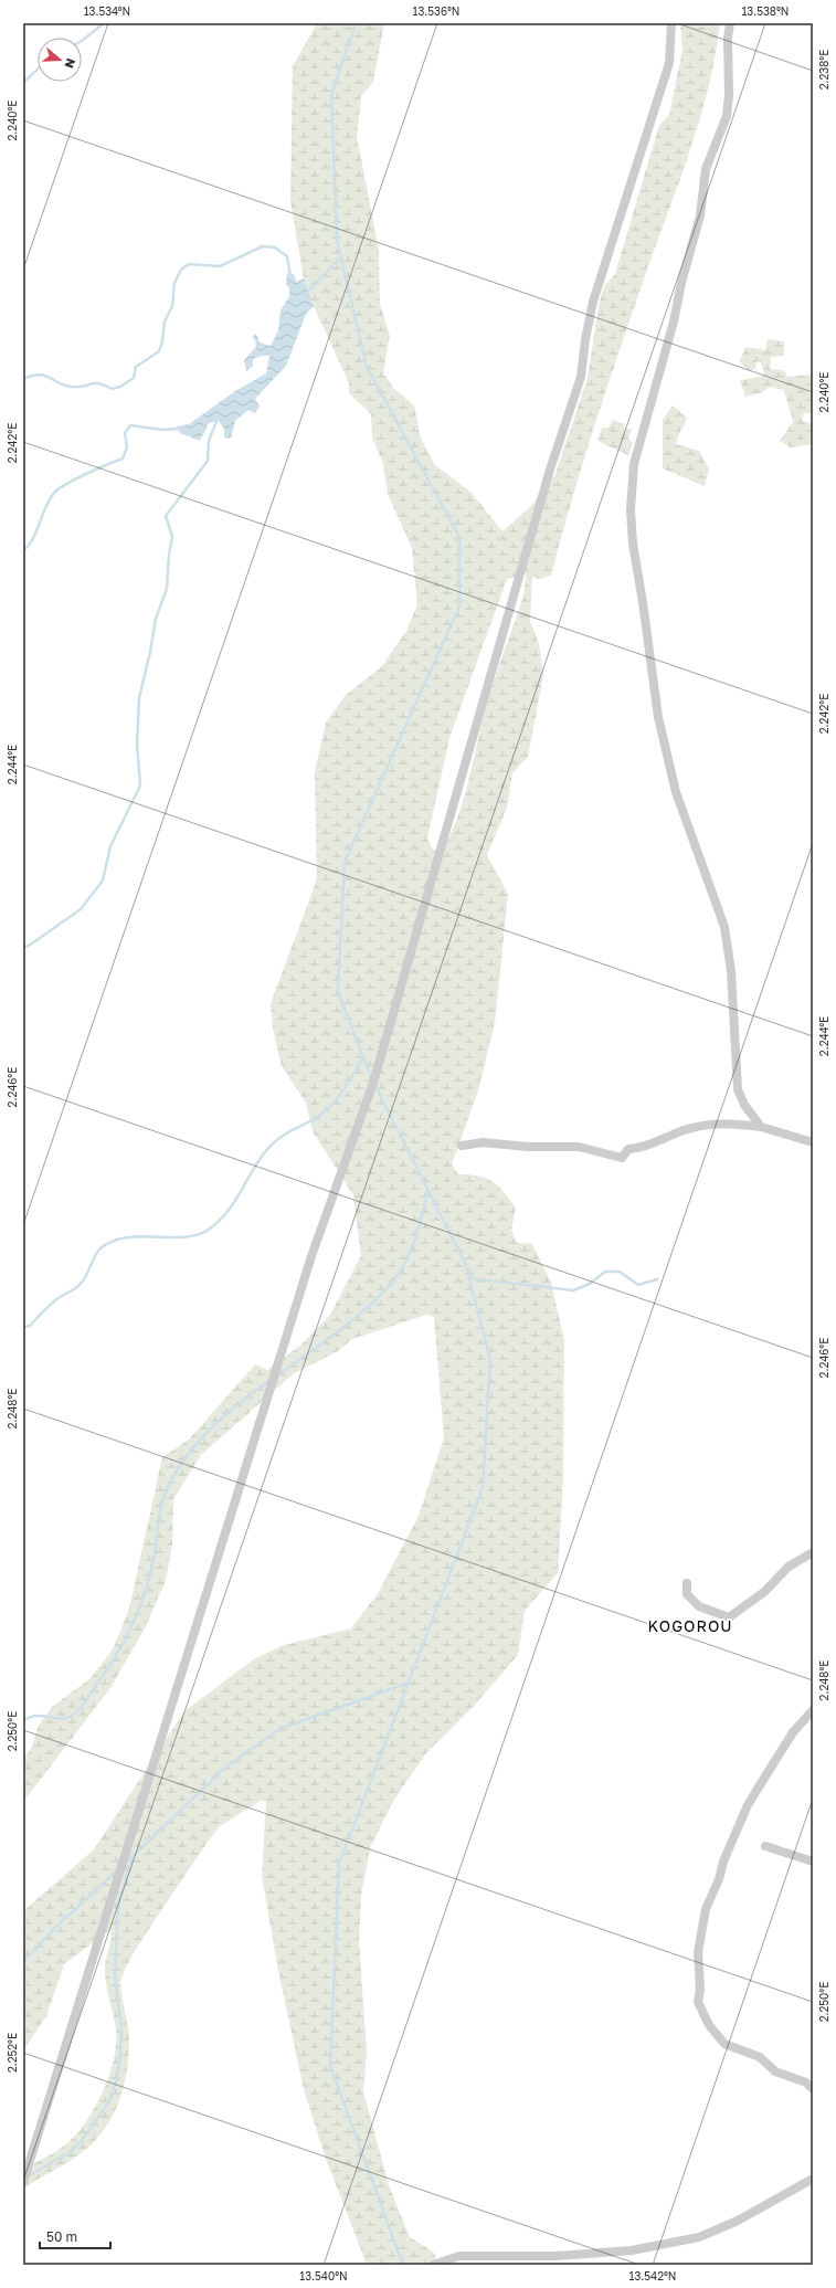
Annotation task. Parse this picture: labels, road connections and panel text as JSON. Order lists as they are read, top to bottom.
{
  "districts": ["KOGOROU"],
  "scale_bar": "50 m",
  "north": "right",
  "coordinates": [
    "13.534°N",
    "13.536°N",
    "13.538°N",
    "2.238°E",
    "2.240°E",
    "2.242°E",
    "2.244°E",
    "2.246°E",
    "2.248°E",
    "2.250°E",
    "2.252°E",
    "13.540°N",
    "13.542°N"
  ]
}
